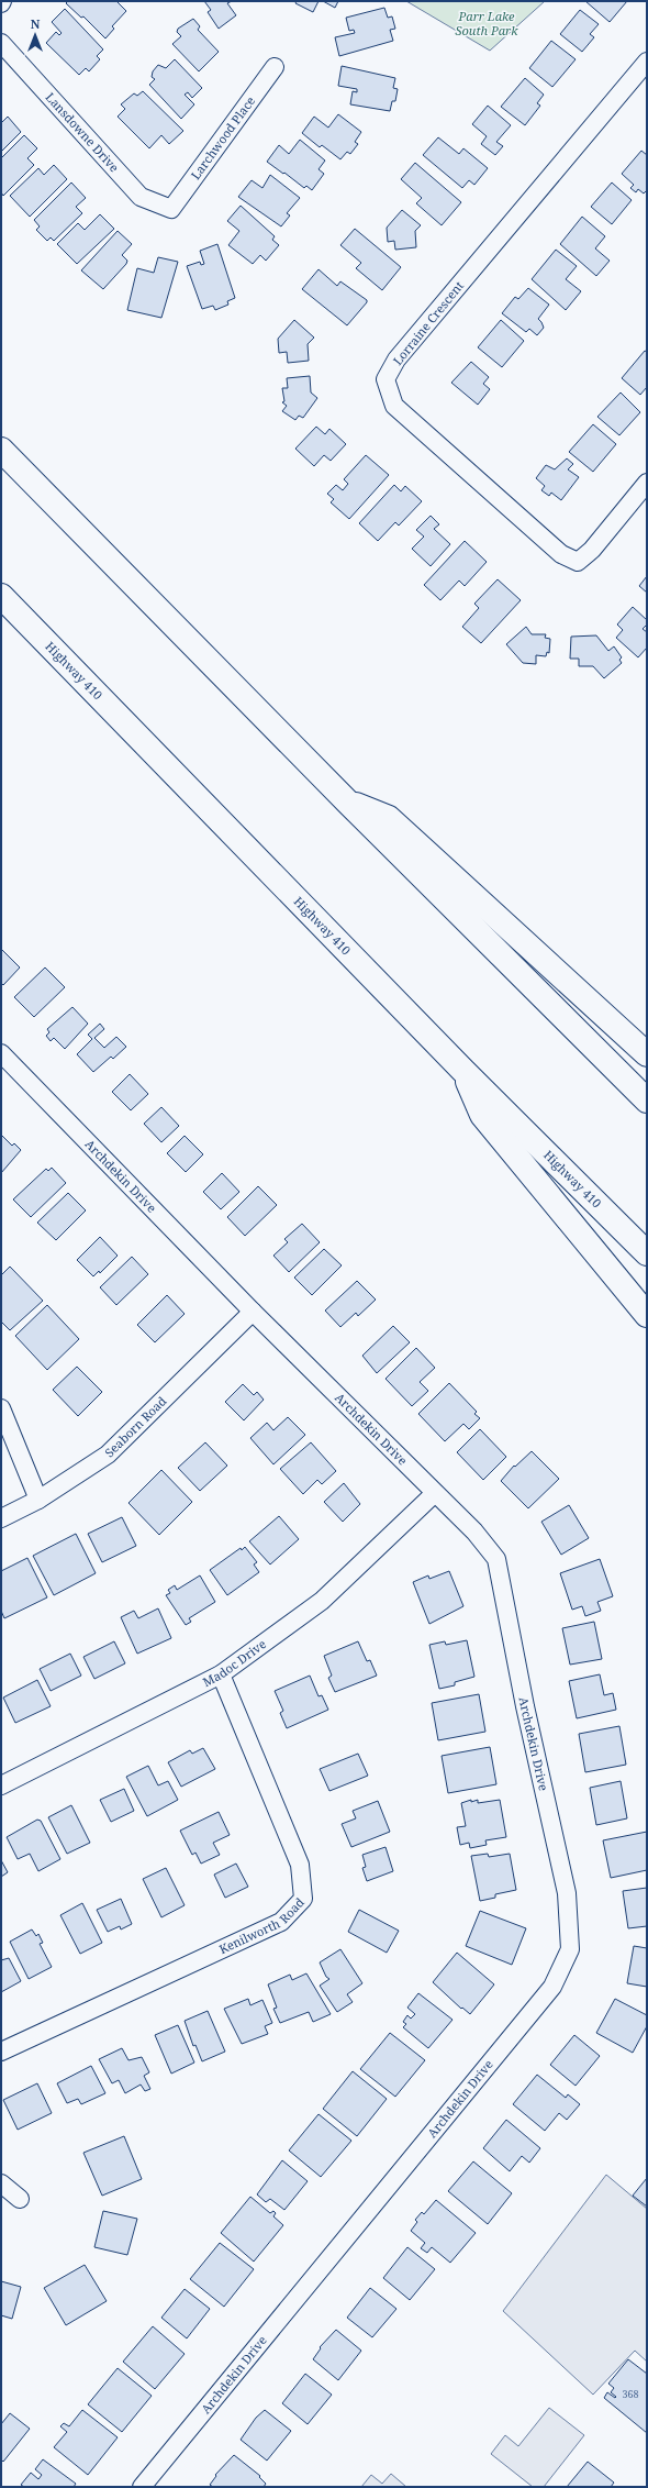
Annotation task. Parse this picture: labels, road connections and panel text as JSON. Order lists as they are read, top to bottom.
{
  "streets": {
    "highway": ["Highway 410"],
    "street": [
      "Lansdowne Drive",
      "Larchwood Place",
      "Lorraine Crescent",
      "Archdekin Drive",
      "Seaborn Road",
      "Madoc Drive",
      "Kenilworth Road"
    ]
  },
  "crossings": [
    ["Lansdowne Drive", "Larchwood Place"],
    ["Archdekin Drive", "Seaborn Road"],
    ["Archdekin Drive", "Madoc Drive"],
    ["Madoc Drive", "Kenilworth Road"]
  ],
  "parks": ["Parr Lake South Park"],
  "house_numbers": ["368"],
  "north": "top"
}
